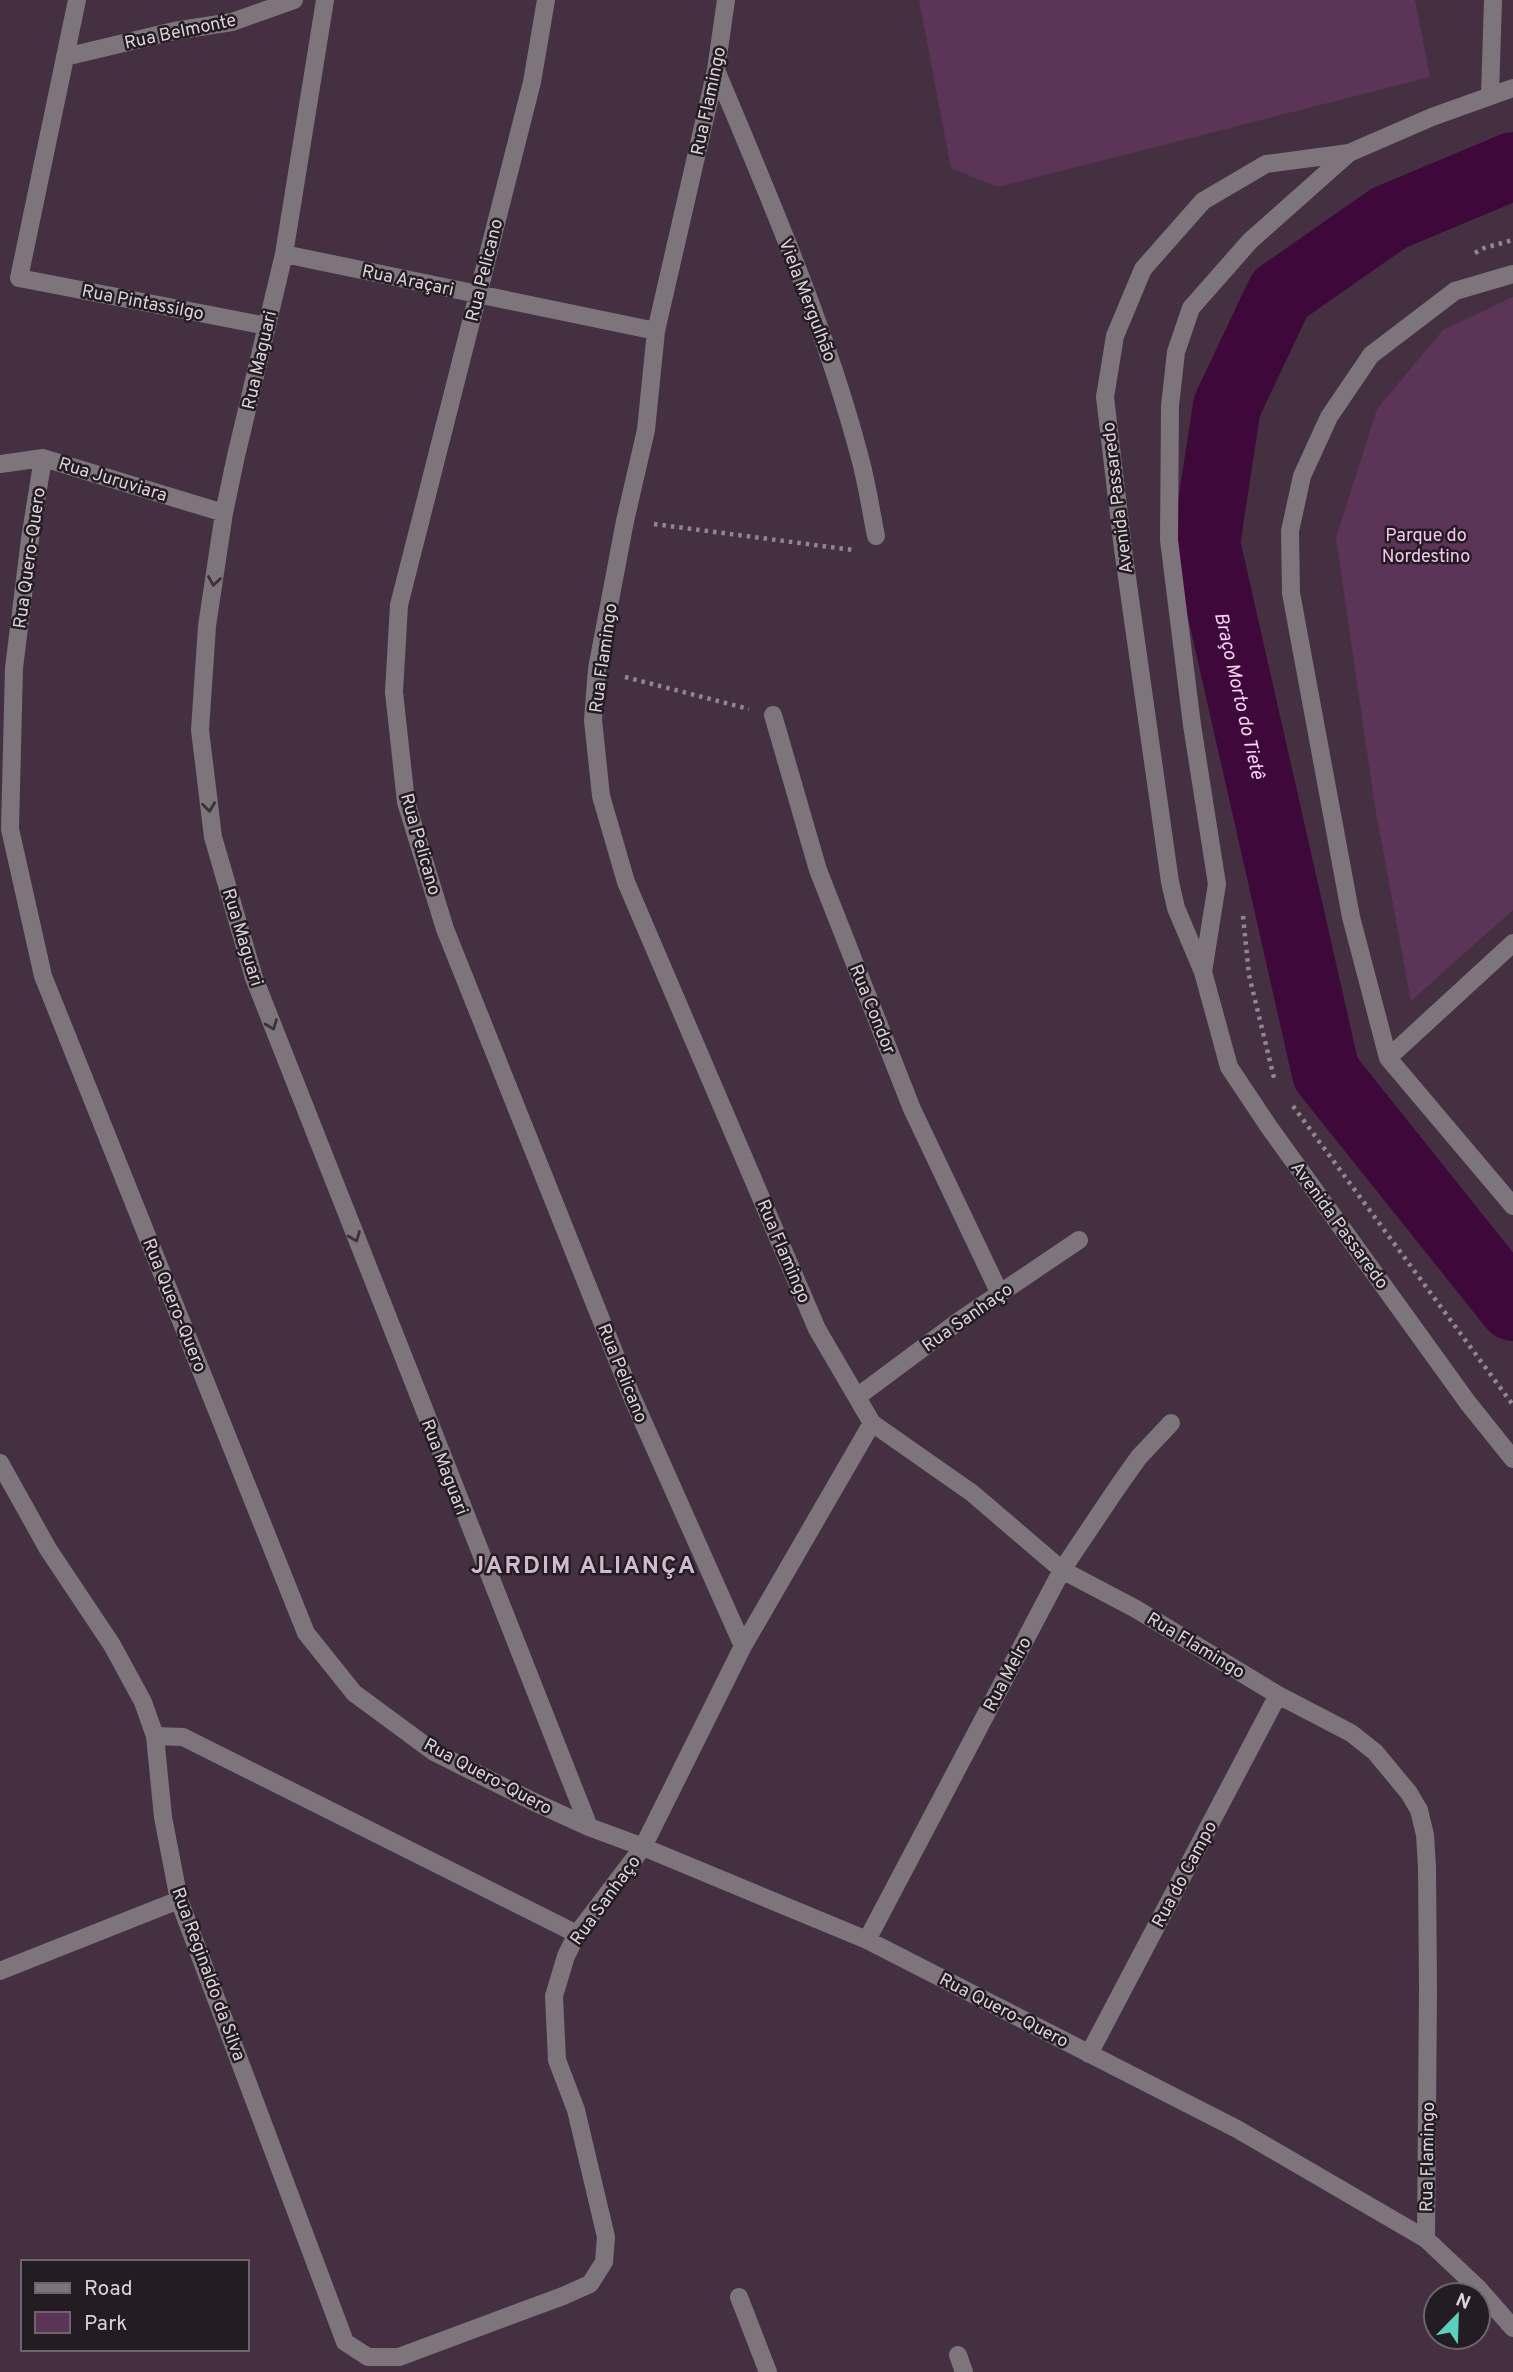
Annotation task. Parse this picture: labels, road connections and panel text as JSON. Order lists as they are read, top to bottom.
{
  "streets": {
    "street": [
      "Rua Belmonte",
      "Rua Flamingo",
      "Rua Pelicano",
      "Rua Araçari",
      "Viela Mergulhão",
      "Rua Pintassilgo",
      "Rua Maguari",
      "Rua Juruviara",
      "Avenida Passaredo",
      "Rua Quero-Quero",
      "Rua Condor",
      "Rua Sanhaço",
      "Rua Melro",
      "Rua do Campo",
      "Rua Reginaldo da Silva"
    ]
  },
  "crossings": [
    ["Rua Belmonte", "Rua Pintassilgo"],
    ["Rua Flamingo", "Rua Araçari"],
    ["Rua Flamingo", "Viela Mergulhão"],
    ["Rua Flamingo", "Rua Quero-Quero"],
    ["Rua Flamingo", "Rua Sanhaço"],
    ["Rua Flamingo", "Rua Melro"],
    ["Rua Flamingo", "Rua do Campo"],
    ["Rua Pelicano", "Rua Araçari"],
    ["Rua Pelicano", "Rua Sanhaço"],
    ["Rua Araçari", "Rua Maguari"],
    ["Rua Pintassilgo", "Rua Maguari"],
    ["Rua Maguari", "Rua Juruviara"],
    ["Rua Maguari", "Rua Quero-Quero"],
    ["Rua Juruviara", "Rua Quero-Quero"],
    ["Rua Quero-Quero", "Rua Sanhaço"],
    ["Rua Quero-Quero", "Rua Melro"],
    ["Rua Quero-Quero", "Rua do Campo"],
    ["Rua Condor", "Rua Sanhaço"],
    ["Rua Sanhaço", "Rua Reginaldo da Silva"]
  ],
  "one_way": ["Rua Maguari"],
  "districts": ["JARDIM ALIANÇA"],
  "water": ["Braço Morto do Tietê"],
  "parks": ["Parque do Nordestino"],
  "legend": ["Road", "Park"],
  "north": "top right"
}
